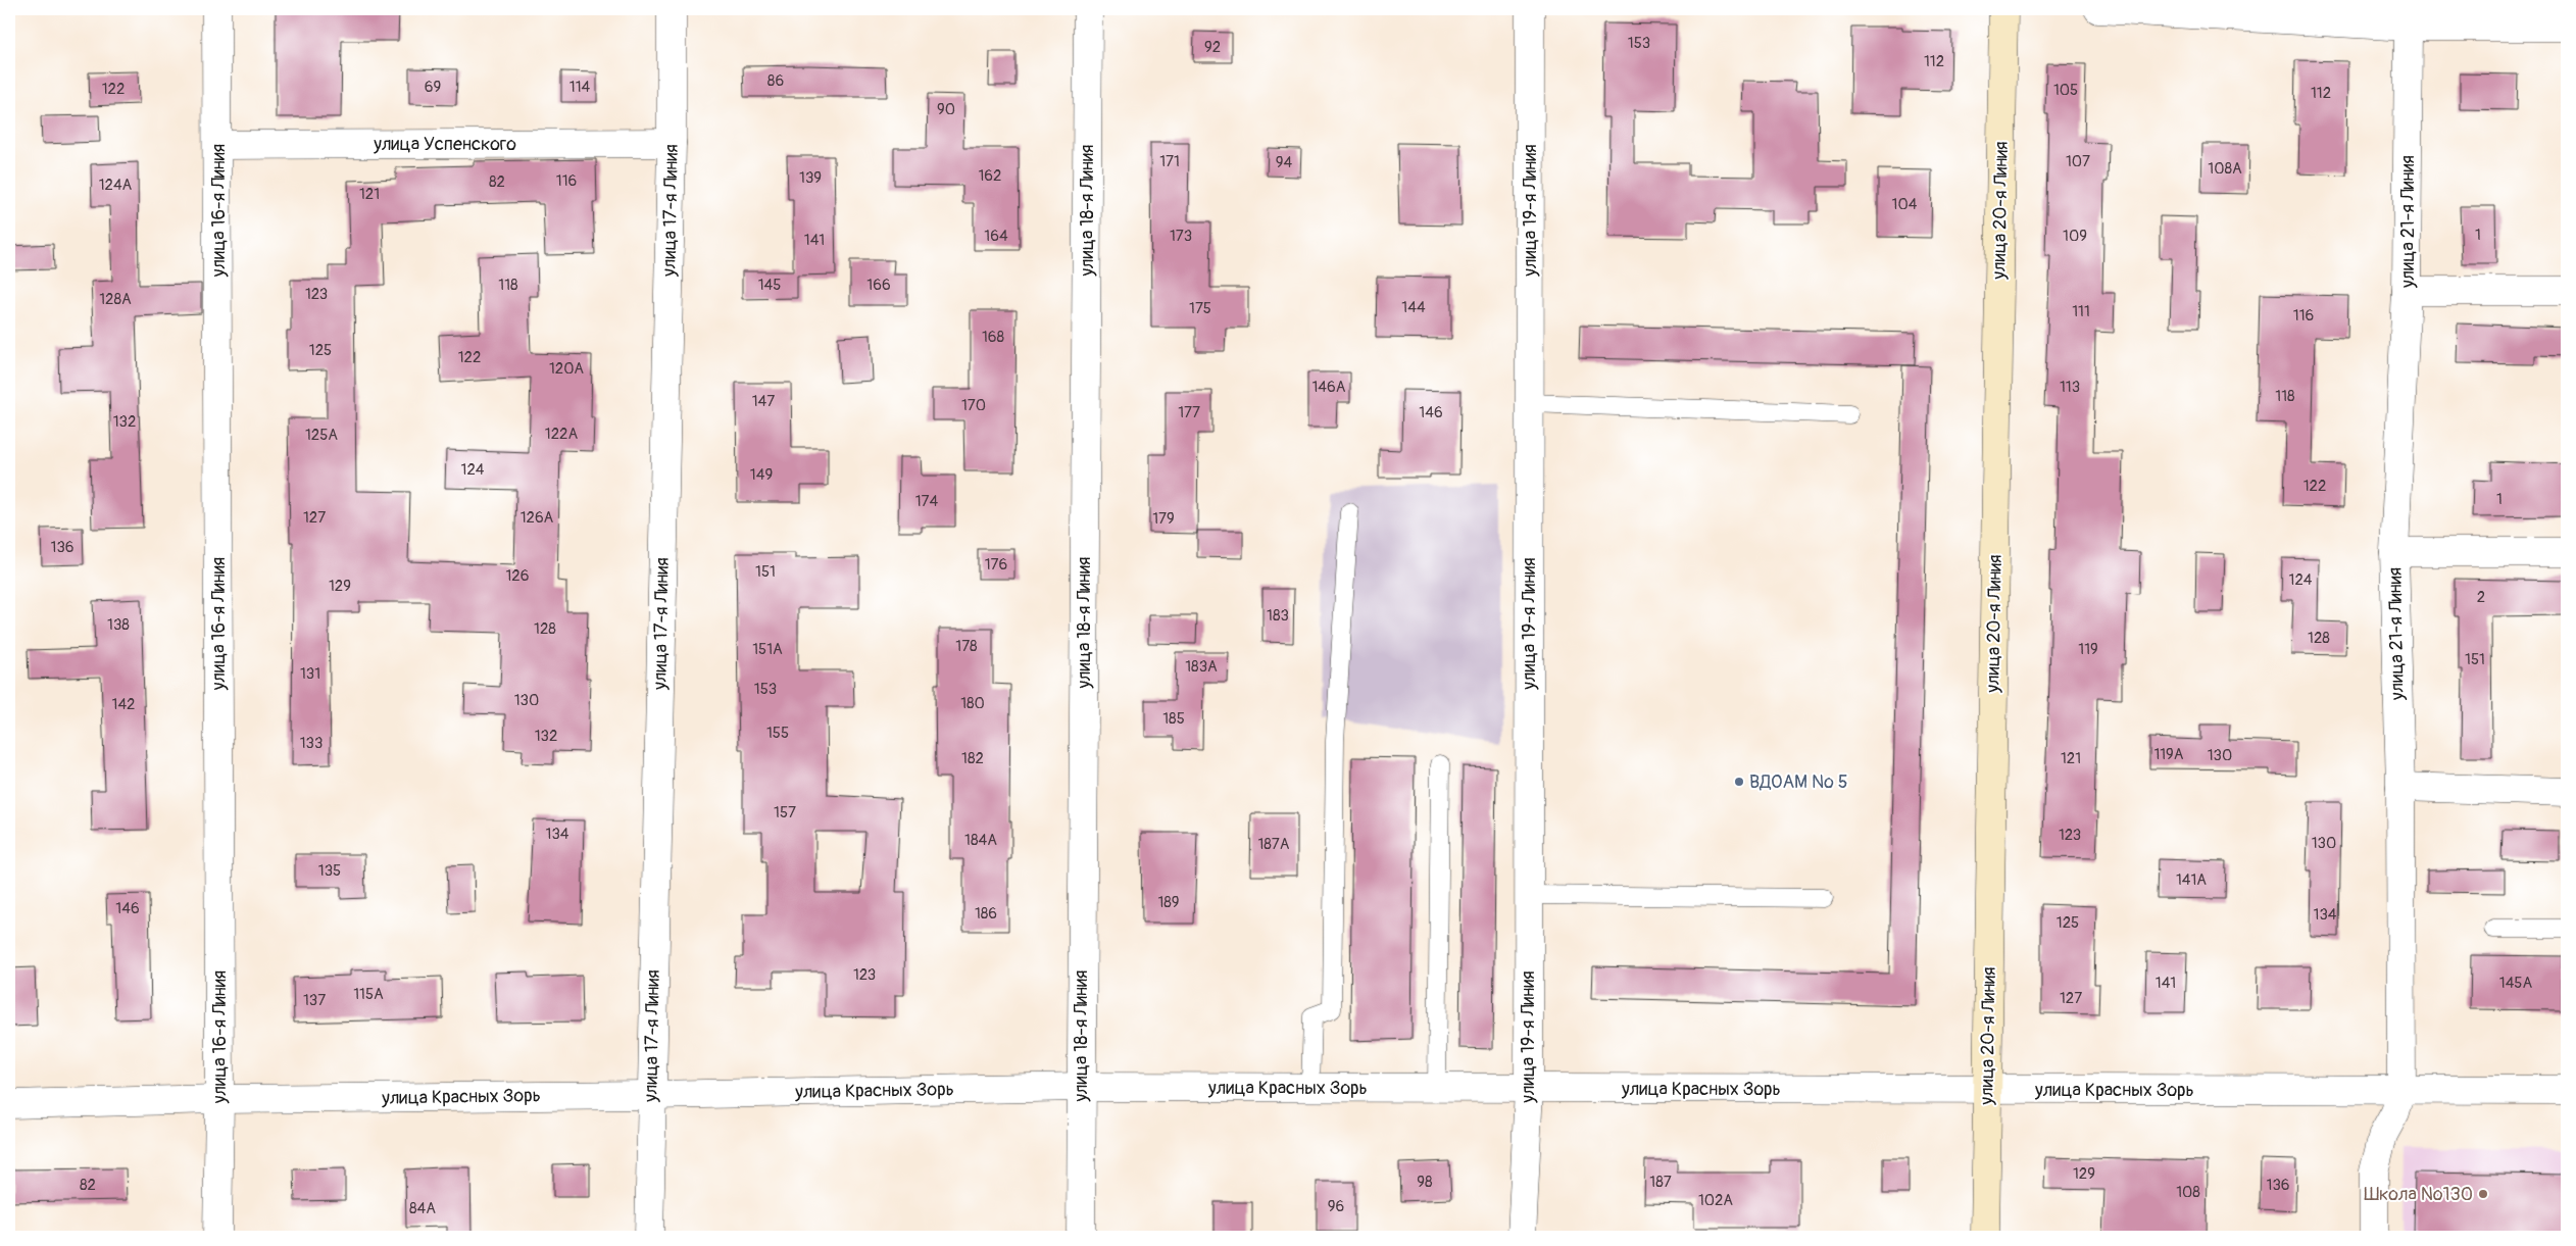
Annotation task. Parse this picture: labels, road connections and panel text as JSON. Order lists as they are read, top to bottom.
{
  "streets": {
    "main road": ["улица 20-я Линия"],
    "street": [
      "улица Успенского",
      "улица 16-я Линия",
      "улица 17-я Линия",
      "улица 18-я Линия",
      "улица 19-я Линия",
      "улица 21-я Линия",
      "улица Красных Зорь"
    ]
  },
  "crossings": [
    ["улица Успенского", "улица 16-я Линия"],
    ["улица Успенского", "улица 17-я Линия"],
    ["улица 16-я Линия", "улица Красных Зорь"],
    ["улица 17-я Линия", "улица Красных Зорь"],
    ["улица 18-я Линия", "улица Красных Зорь"],
    ["улица 19-я Линия", "улица Красных Зорь"],
    ["улица 20-я Линия", "улица Красных Зорь"],
    ["улица 21-я Линия", "улица Красных Зорь"]
  ],
  "places": ["ВДОАМ № 5", "Школа №130"],
  "house_numbers": [
    "153",
    "92",
    "112",
    "86",
    "69",
    "114",
    "122",
    "105",
    "112",
    "90",
    "171",
    "107",
    "94",
    "108А",
    "162",
    "139",
    "116",
    "82",
    "124А",
    "121",
    "104",
    "1",
    "164",
    "173",
    "109",
    "141",
    "118",
    "145",
    "166",
    "123",
    "128А",
    "144",
    "175",
    "111",
    "116",
    "168",
    "125",
    "122",
    "120А",
    "146А",
    "113",
    "118",
    "147",
    "170",
    "177",
    "146",
    "132",
    "122А",
    "125А",
    "124",
    "149",
    "122",
    "1",
    "174",
    "127",
    "126А",
    "179",
    "136",
    "176",
    "151",
    "126",
    "124",
    "129",
    "2",
    "183",
    "138",
    "128",
    "128",
    "178",
    "151А",
    "119",
    "151",
    "183А",
    "131",
    "153",
    "130",
    "180",
    "142",
    "185",
    "155",
    "132",
    "133",
    "119А",
    "130",
    "182",
    "121",
    "157",
    "134",
    "123",
    "184А",
    "130",
    "187А",
    "135",
    "141А",
    "189",
    "146",
    "186",
    "134",
    "125",
    "123",
    "141",
    "145А",
    "115А",
    "127",
    "137",
    "129",
    "98",
    "187",
    "82",
    "136",
    "108",
    "102А",
    "96",
    "84А"
  ]
}
